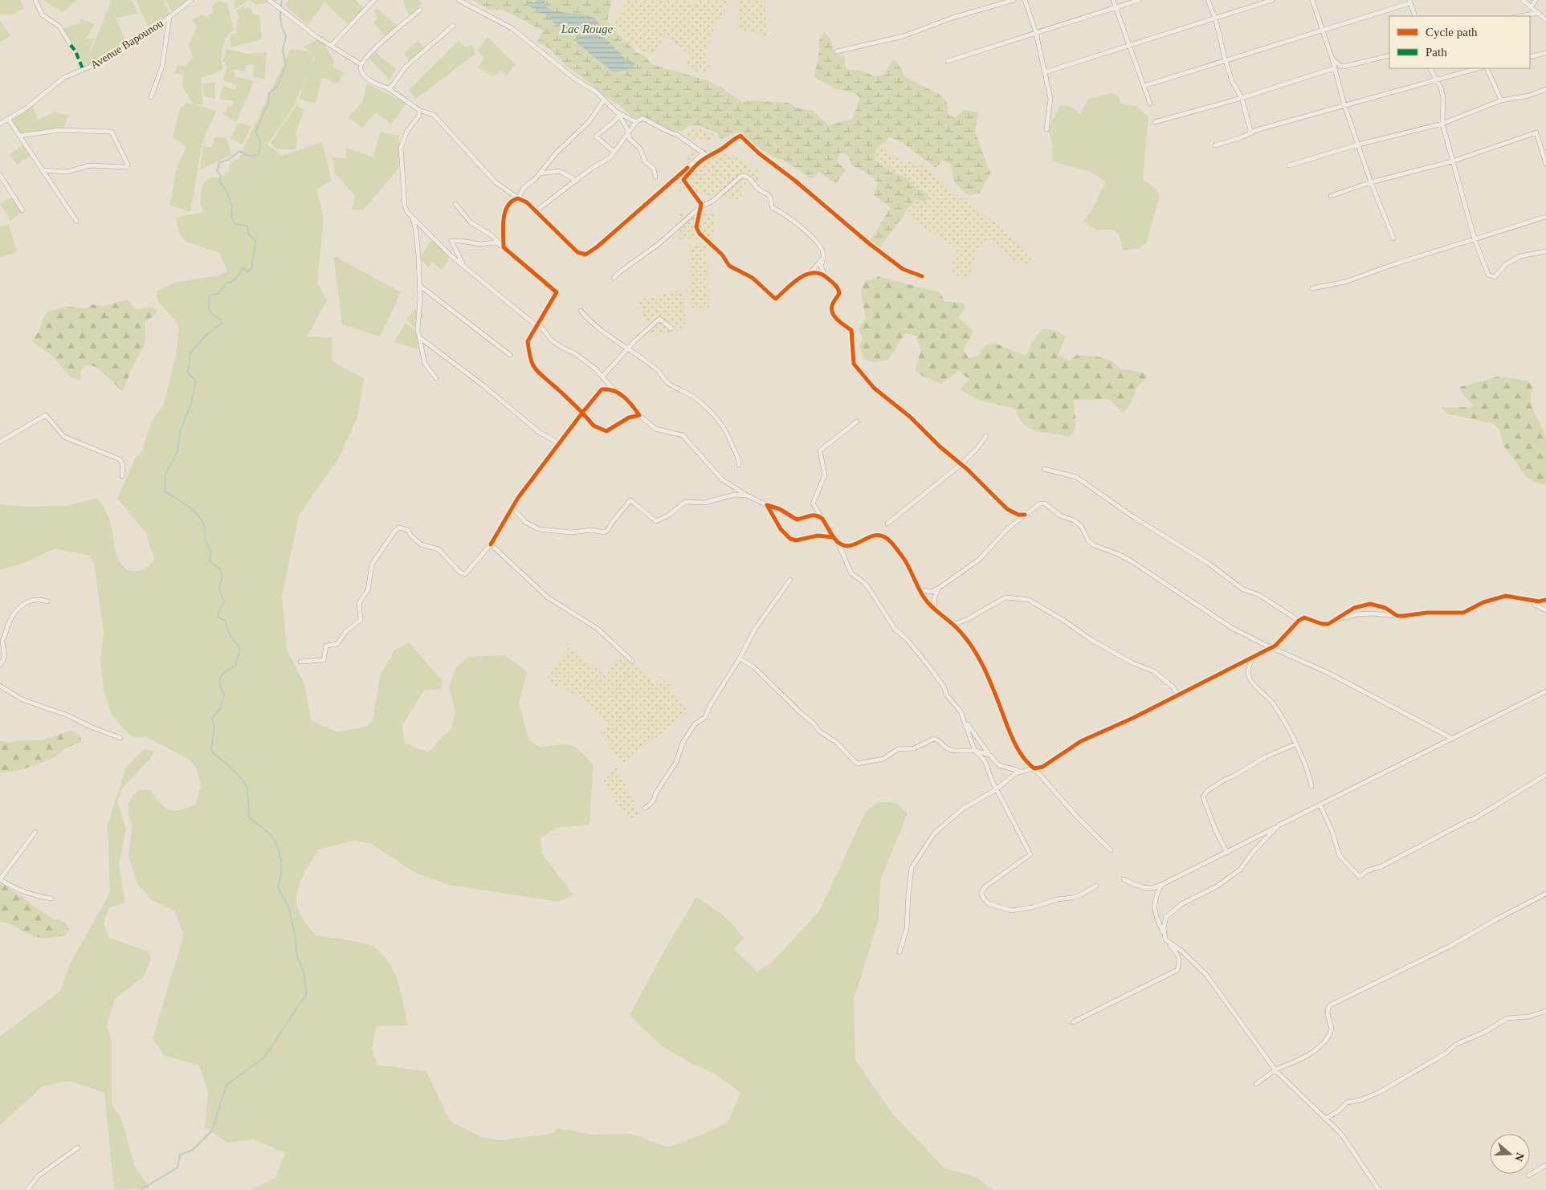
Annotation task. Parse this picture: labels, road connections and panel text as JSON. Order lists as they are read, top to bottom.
{
  "streets": {
    "street": ["Avenue Bapounou"]
  },
  "water": ["Lac Rouge"],
  "legend": ["Cycle path", "Path"],
  "north": "right"
}
